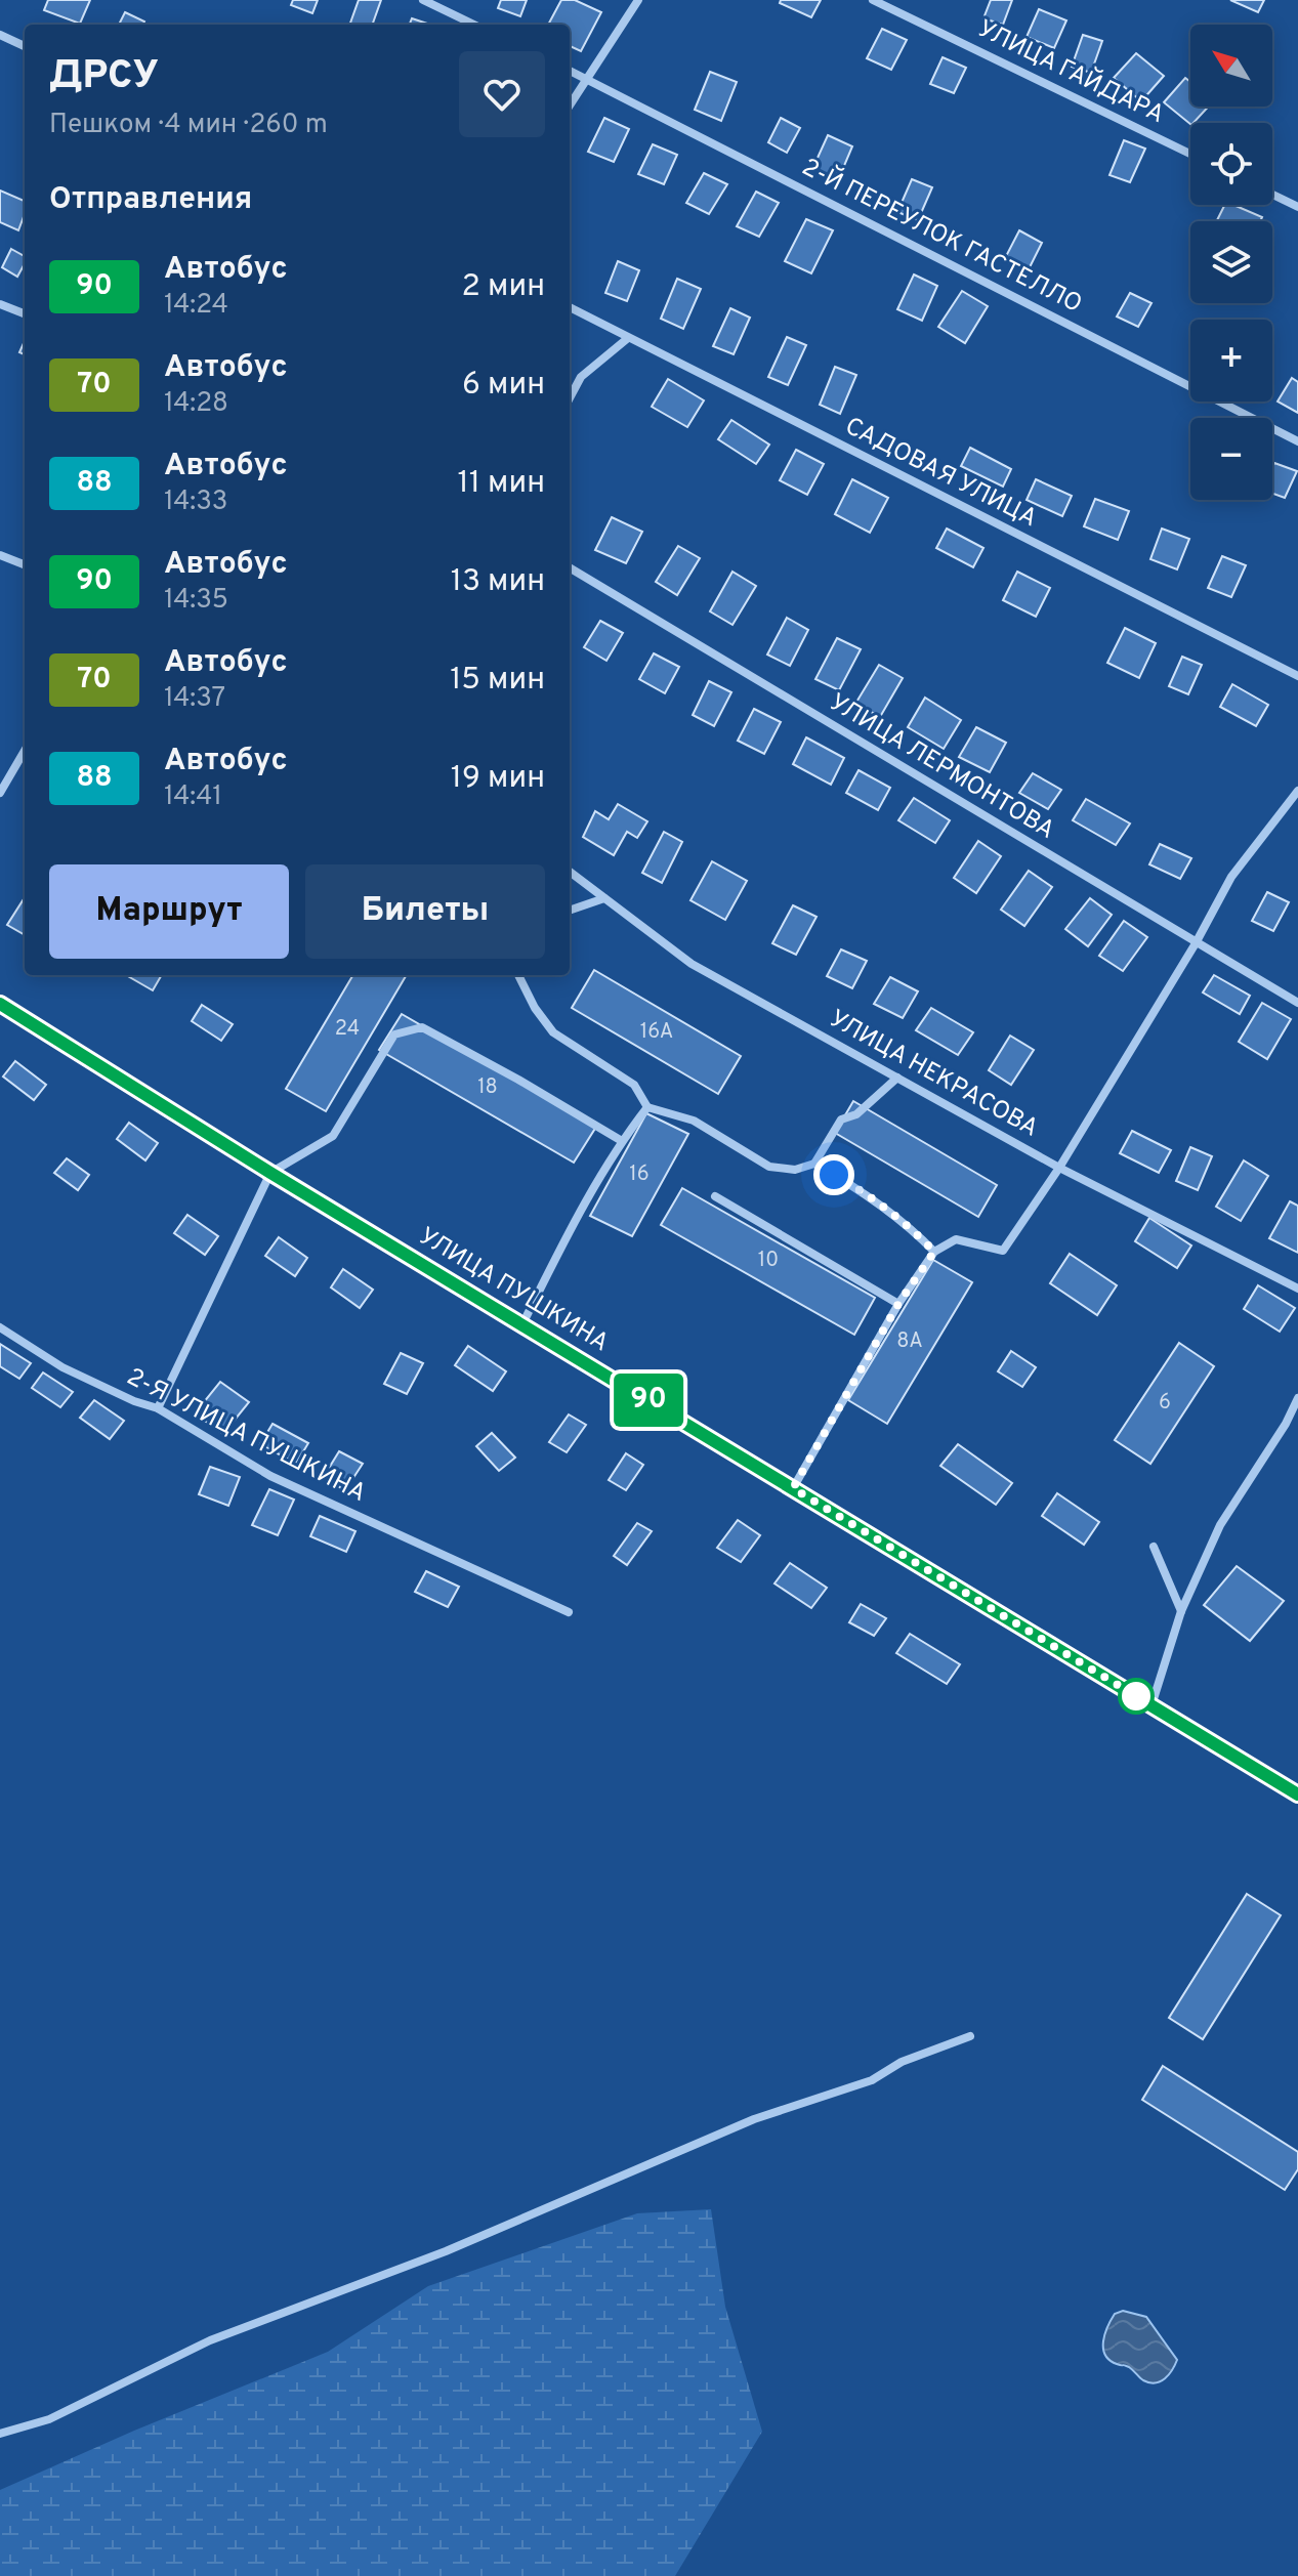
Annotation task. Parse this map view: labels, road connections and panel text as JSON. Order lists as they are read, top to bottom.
{
  "streets": {
    "main road": ["УЛИЦА ПУШКИНА"],
    "street": [
      "УЛИЦА ГАЙДАРА",
      "2-Й ПЕРЕУЛОК ГАСТЕЛЛО",
      "САДОВАЯ УЛИЦА",
      "УЛИЦА ЛЕРМОНТОВА",
      "УЛИЦА НЕКРАСОВА",
      "2-Я УЛИЦА ПУШКИНА"
    ]
  },
  "lines": ["bus line 90"],
  "house_numbers": [
    "24",
    "16А",
    "18",
    "16",
    "10",
    "8А",
    "6"
  ],
  "north": "top left",
  "page": {
    "on_map": "90",
    "map_buttons": ["+", "−"],
    "heading": [
      ["ДРСУ", "Пешком · 4 мин · 260 m"],
      "Отправления"
    ],
    "list": [
      {
        "mark": "90",
        "name": "Автобус",
        "note": "14:24",
        "value": "2 мин"
      },
      {
        "mark": "70",
        "name": "Автобус",
        "note": "14:28",
        "value": "6 мин"
      },
      {
        "mark": "88",
        "name": "Автобус",
        "note": "14:33",
        "value": "11 мин"
      },
      {
        "mark": "90",
        "name": "Автобус",
        "note": "14:35",
        "value": "13 мин"
      },
      {
        "mark": "70",
        "name": "Автобус",
        "note": "14:37",
        "value": "15 мин"
      },
      {
        "mark": "88",
        "name": "Автобус",
        "note": "14:41",
        "value": "19 мин"
      }
    ],
    "buttons": ["Маршрут", "Билеты"]
  }
}
